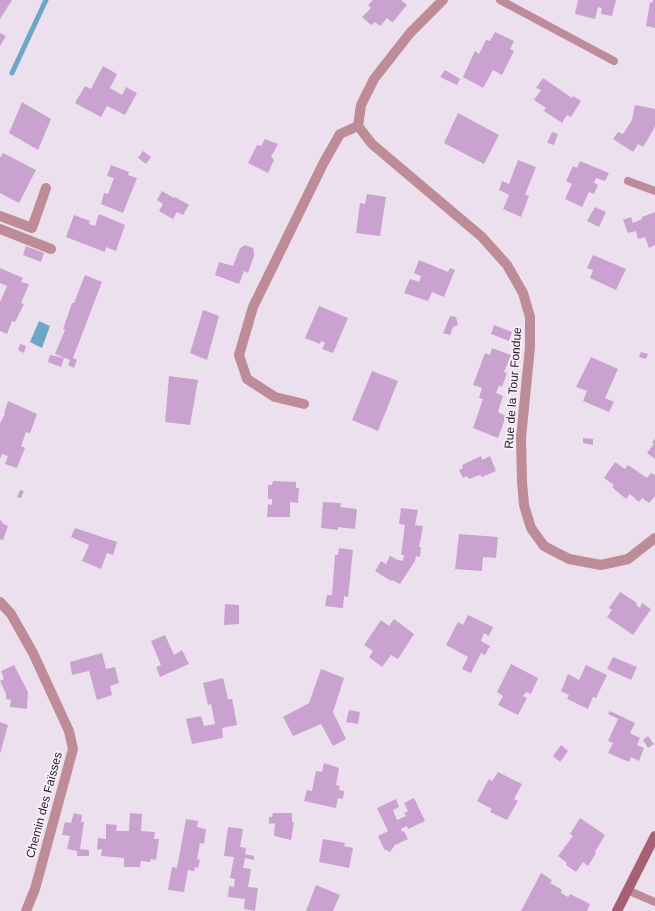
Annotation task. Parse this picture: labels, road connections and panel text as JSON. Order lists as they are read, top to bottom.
{
  "streets": {
    "street": ["Rue de la Tour Fondue", "Chemin des Faïsses"]
  }
}
